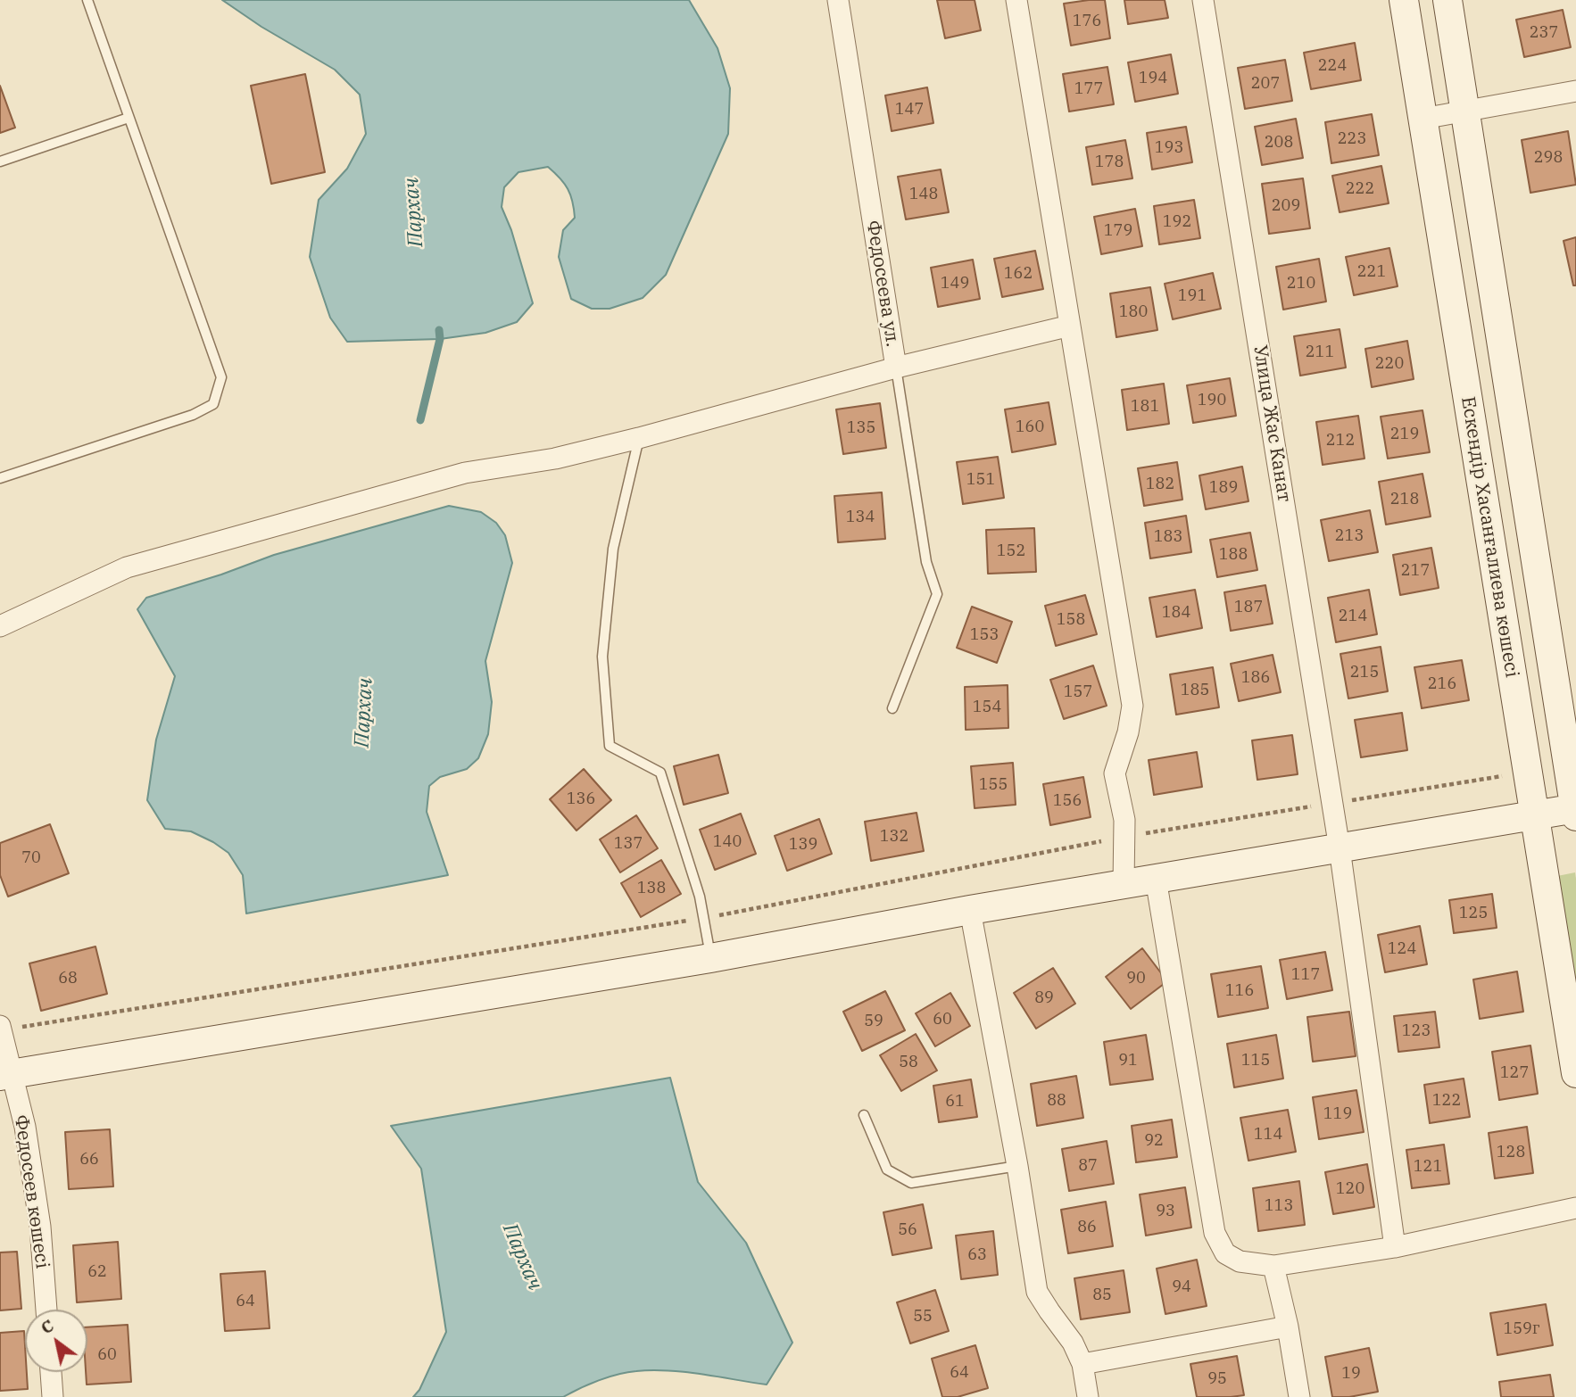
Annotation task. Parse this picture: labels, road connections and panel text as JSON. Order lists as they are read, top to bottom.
{
  "streets": {
    "street": [
      "Федосеева ул.",
      "Улица Жас Канат",
      "Ескендір Хасанғалиева көшесі",
      "Федосеев көшесі"
    ]
  },
  "water": ["Пархач"],
  "house_numbers": [
    "176",
    "237",
    "224",
    "194",
    "207",
    "177",
    "147",
    "223",
    "208",
    "193",
    "298",
    "178",
    "222",
    "148",
    "209",
    "192",
    "179",
    "221",
    "162",
    "149",
    "210",
    "191",
    "180",
    "211",
    "220",
    "190",
    "181",
    "160",
    "135",
    "219",
    "212",
    "151",
    "182",
    "189",
    "218",
    "134",
    "213",
    "183",
    "152",
    "188",
    "217",
    "187",
    "184",
    "214",
    "158",
    "153",
    "215",
    "186",
    "216",
    "185",
    "157",
    "154",
    "155",
    "136",
    "156",
    "132",
    "140",
    "137",
    "139",
    "70",
    "138",
    "125",
    "124",
    "117",
    "68",
    "90",
    "116",
    "89",
    "60",
    "59",
    "123",
    "91",
    "115",
    "58",
    "127",
    "88",
    "122",
    "61",
    "119",
    "114",
    "92",
    "128",
    "66",
    "87",
    "121",
    "120",
    "113",
    "93",
    "86",
    "56",
    "63",
    "62",
    "94",
    "85",
    "64",
    "55",
    "159г",
    "60",
    "64",
    "19",
    "95"
  ],
  "north": "top left"
}
